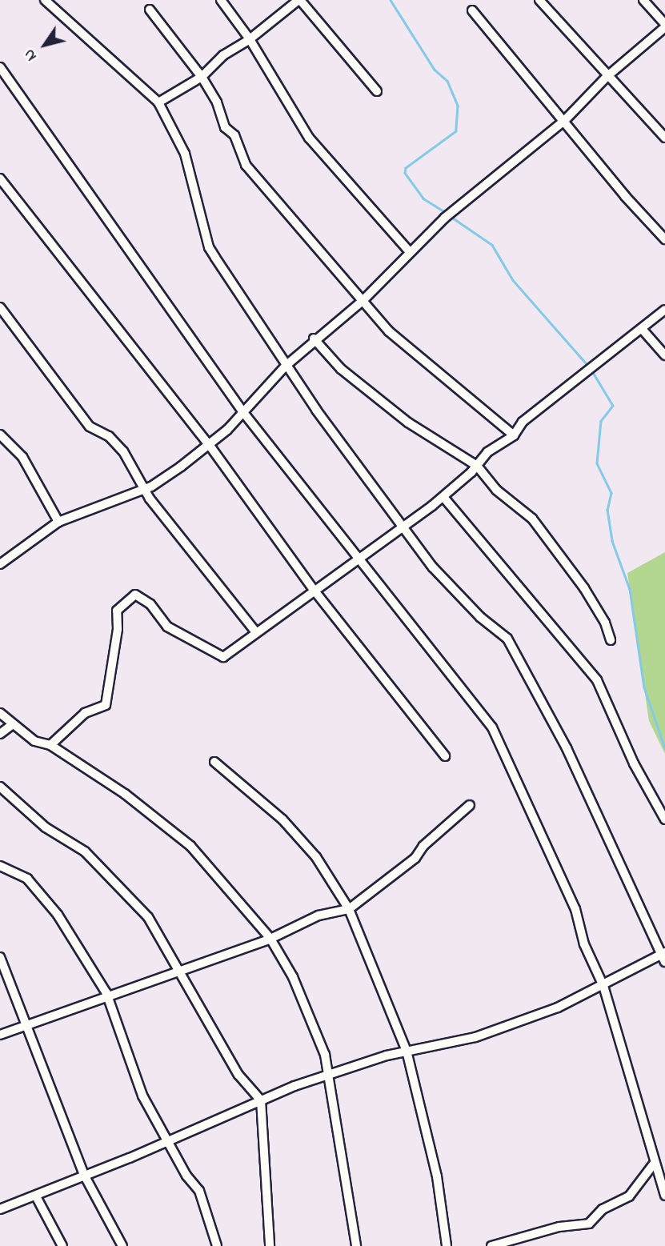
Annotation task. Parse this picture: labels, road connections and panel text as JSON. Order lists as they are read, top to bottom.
{
  "north": "bottom left"
}
